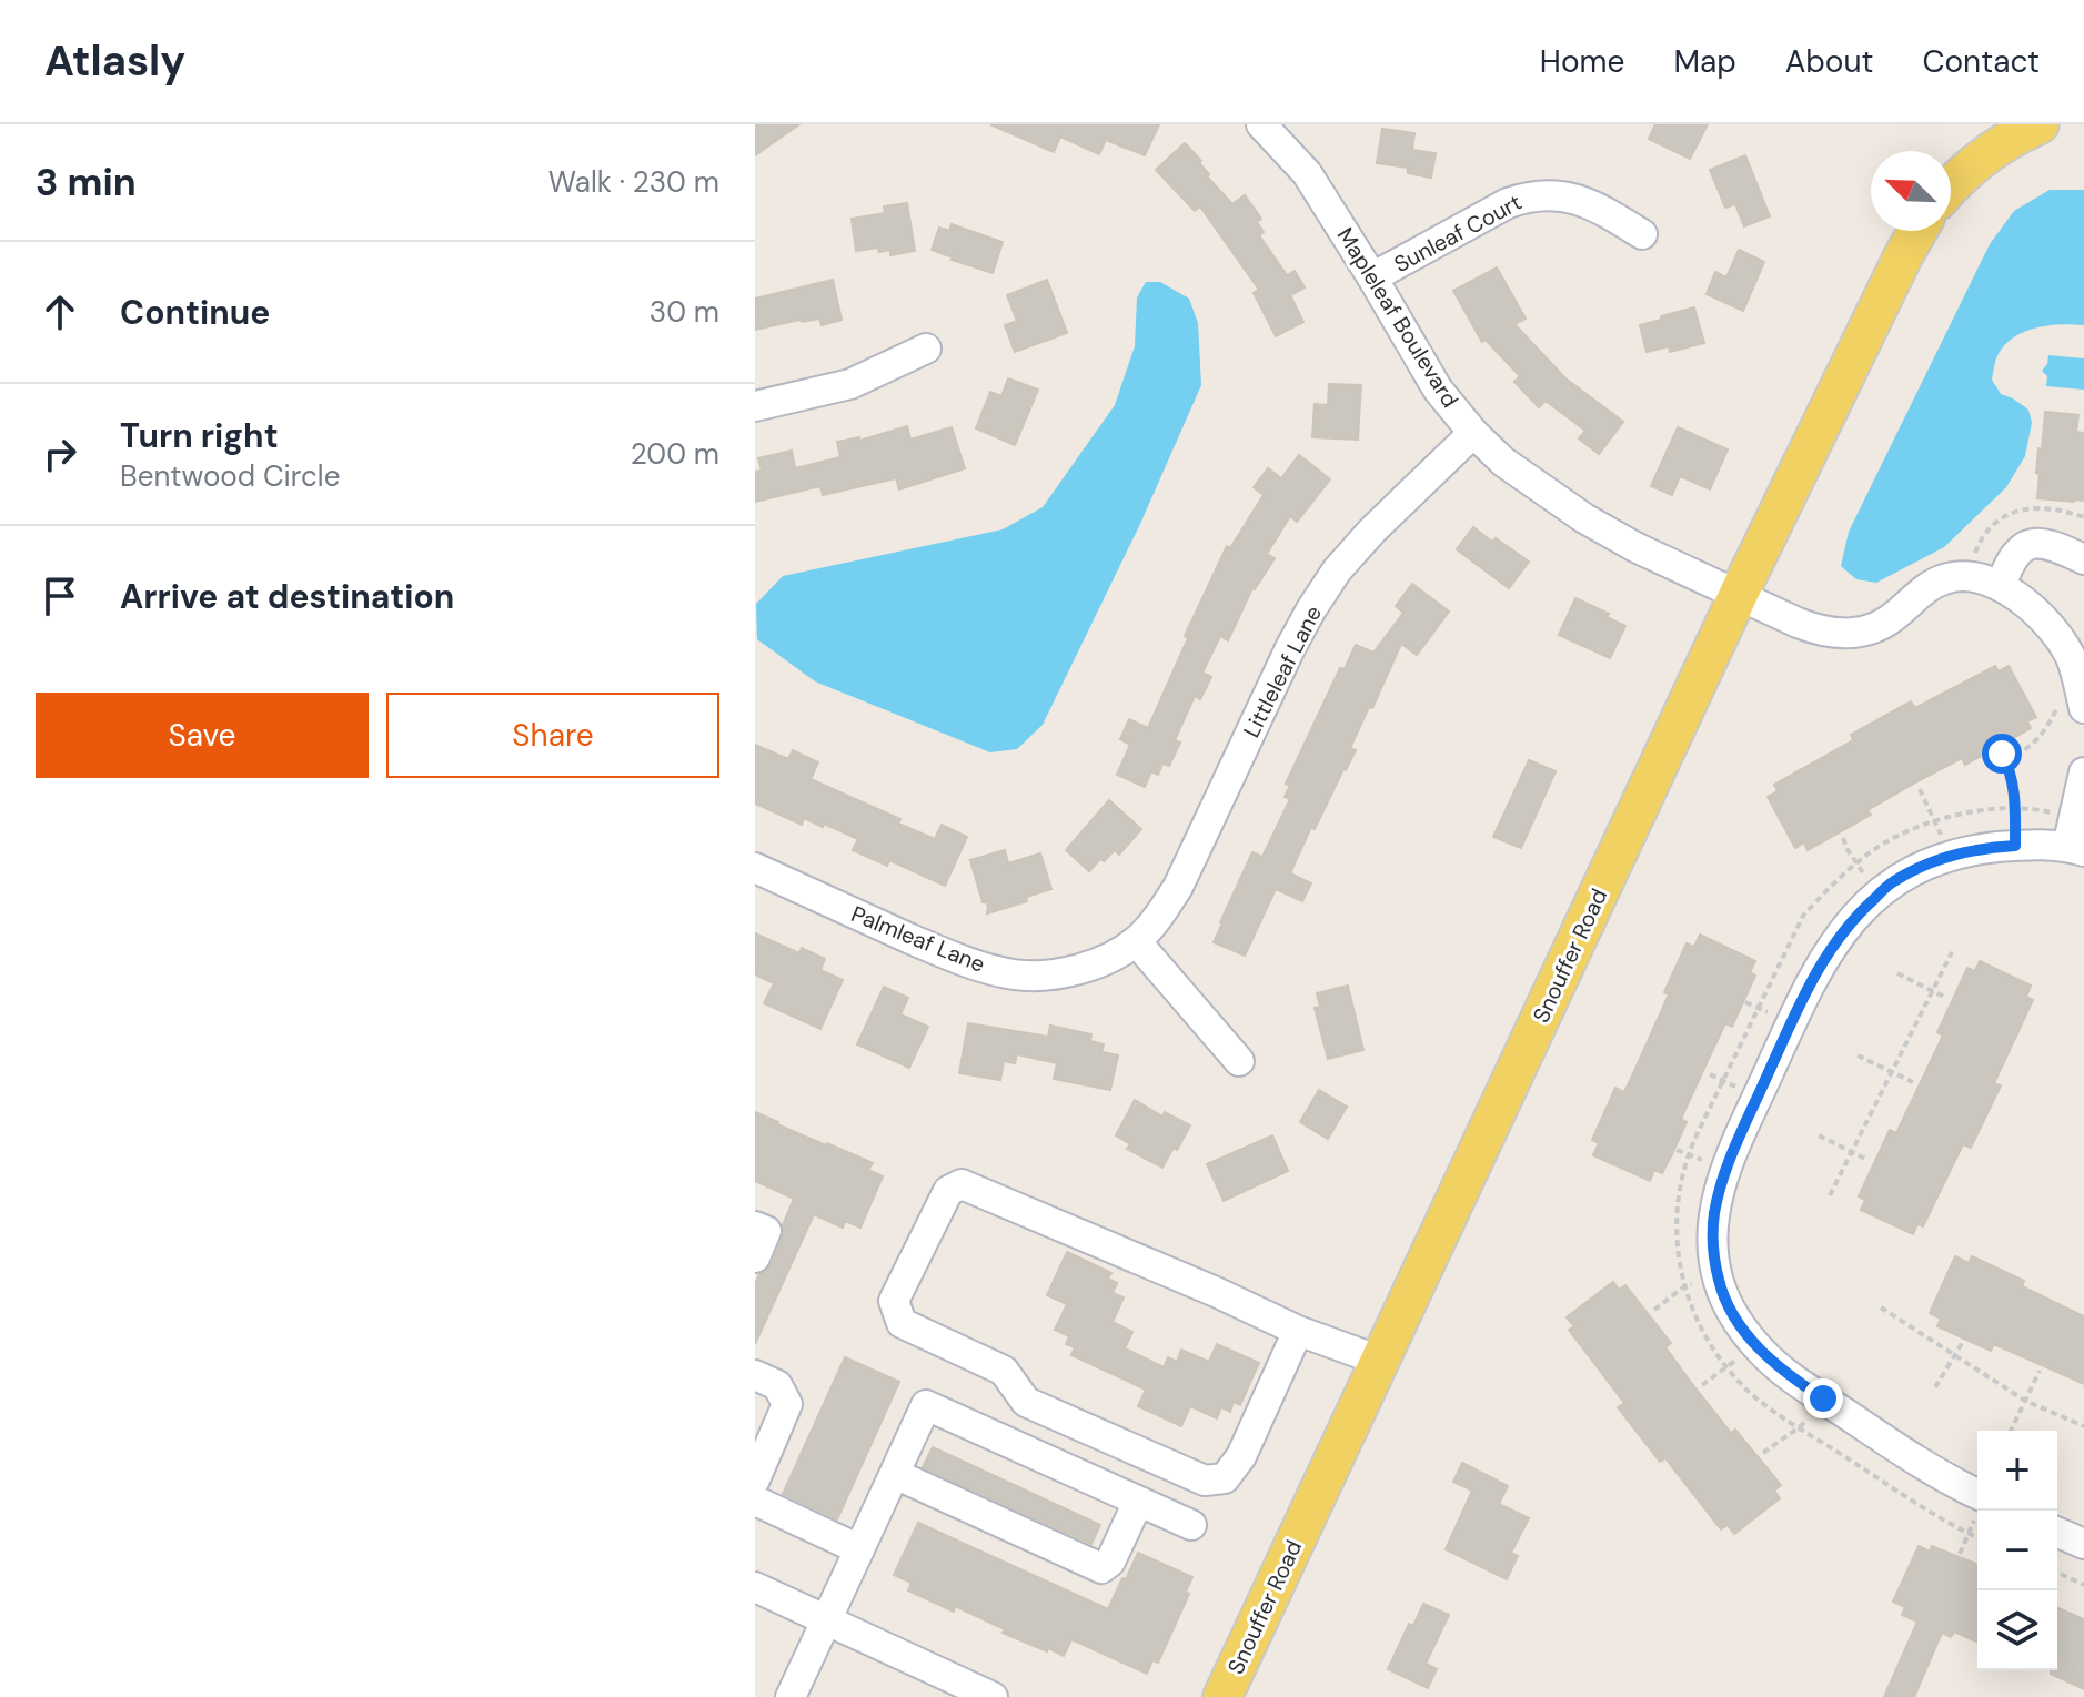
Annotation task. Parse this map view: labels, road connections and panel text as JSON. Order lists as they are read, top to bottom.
{
  "streets": {
    "main road": ["Snouffer Road"],
    "street": [
      "Sunleaf Court",
      "Mapleleaf Boulevard",
      "Littleleaf Lane",
      "Palmleaf Lane"
    ]
  },
  "crossings": [
    ["Sunleaf Court", "Mapleleaf Boulevard"],
    ["Mapleleaf Boulevard", "Littleleaf Lane"],
    ["Mapleleaf Boulevard", "Snouffer Road"],
    ["Littleleaf Lane", "Palmleaf Lane"]
  ],
  "north": "top left",
  "page": {
    "header": "Atlasly",
    "nav": [
      "Home",
      "Map",
      "About",
      "Contact"
    ],
    "heading": ["3 min", "Walk · 230 m"],
    "list": [
      ["Continue", "30 m"],
      ["Turn right", "Bentwood Circle", "200 m"],
      "Arrive at destination"
    ],
    "buttons": ["Save", "Share"],
    "map_buttons": ["+", "−"]
  }
}
